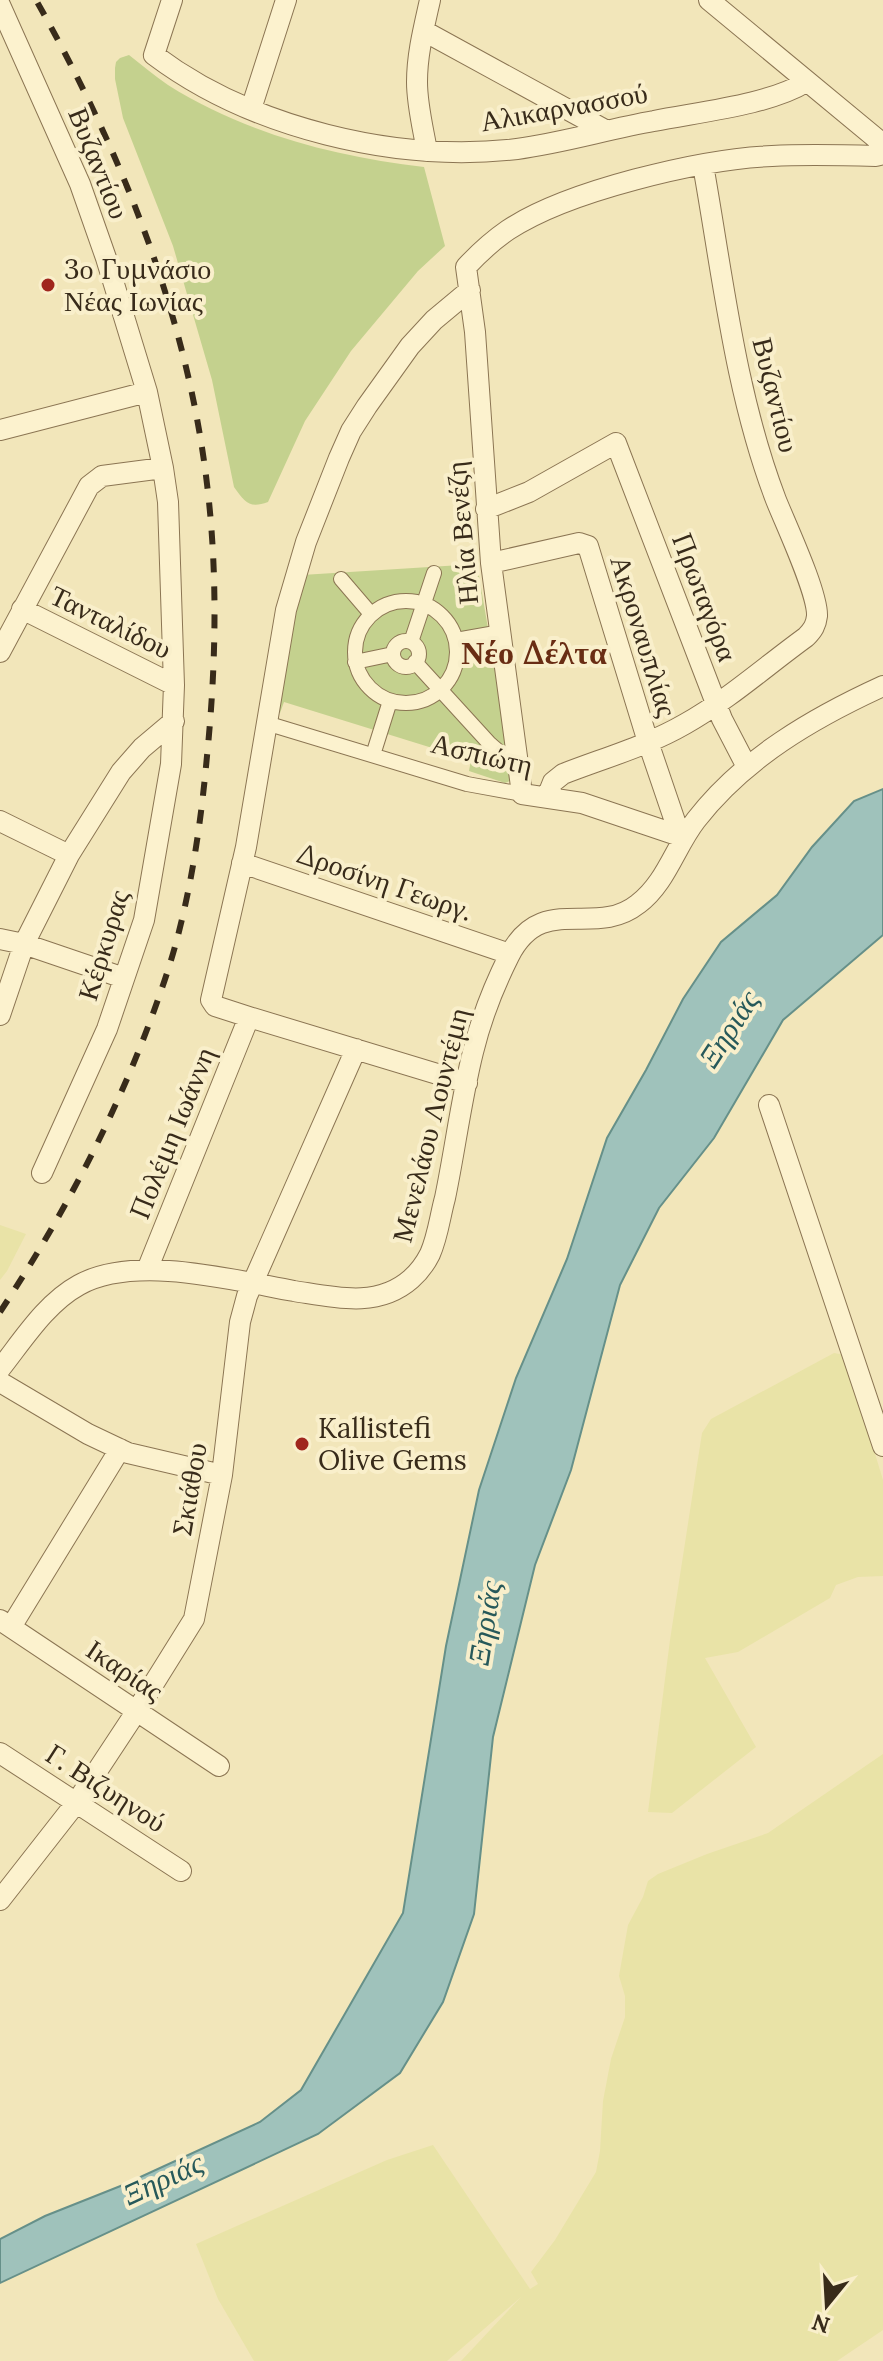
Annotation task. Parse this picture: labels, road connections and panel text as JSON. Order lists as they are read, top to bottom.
{
  "streets": {
    "street": [
      "Αλικαρνασσού",
      "Βυζαντίου",
      "Ηλία Βενέζη",
      "Πρωταγόρα",
      "Τανταλίδου",
      "Ακροναυπλίας",
      "Ασπιώτη",
      "Δροσίνη Γεωργ.",
      "Κέρκυρας",
      "Μενελάου Λουντέμη",
      "Πολέμη Ιωάννη",
      "Σκιάθου",
      "Ικαρίας",
      "Γ. Βιζυηνού"
    ]
  },
  "crossings": [
    ["Βυζαντίου", "Ηλία Βενέζη"],
    ["Βυζαντίου", "Πρωταγόρα"],
    ["Βυζαντίου", "Κέρκυρας"],
    ["Ηλία Βενέζη", "Πρωταγόρα"],
    ["Ηλία Βενέζη", "Ακροναυπλίας"],
    ["Ηλία Βενέζη", "Ασπιώτη"],
    ["Πρωταγόρα", "Μενελάου Λουντέμη"],
    ["Τανταλίδου", "Κέρκυρας"],
    ["Ακροναυπλίας", "Ασπιώτη"],
    ["Ακροναυπλίας", "Μενελάου Λουντέμη"],
    ["Ασπιώτη", "Μενελάου Λουντέμη"],
    ["Δροσίνη Γεωργ.", "Μενελάου Λουντέμη"],
    ["Μενελάου Λουντέμη", "Πολέμη Ιωάννη"],
    ["Μενελάου Λουντέμη", "Σκιάθου"],
    ["Σκιάθου", "Ικαρίας"],
    ["Σκιάθου", "Γ. Βιζυηνού"]
  ],
  "districts": ["Νέο Δέλτα"],
  "water": ["Ξηριάς"],
  "places": ["3ο Γυμνάσιο Νέας Ιωνίας", "Kallistefi Olive Gems"],
  "north": "bottom"
}
